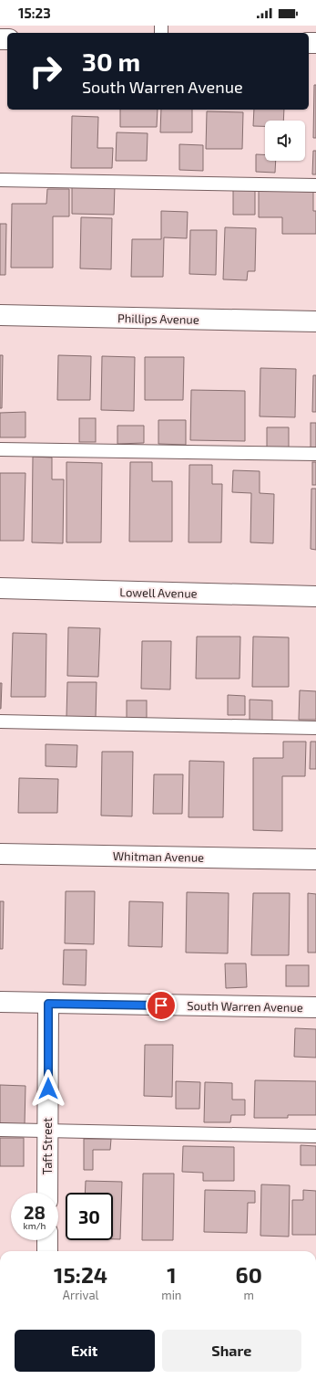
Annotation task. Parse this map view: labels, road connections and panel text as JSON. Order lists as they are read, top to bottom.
{
  "streets": {
    "street": [
      "Phillips Avenue",
      "Lowell Avenue",
      "Whitman Avenue",
      "South Warren Avenue",
      "Taft Street"
    ]
  },
  "crossings": [
    ["South Warren Avenue", "Taft Street"]
  ],
  "page": {
    "status": "15:23",
    "turn": ["30 m", "South Warren Avenue"],
    "speed": "28 km/h",
    "limit": "30",
    "eta": [
      "15:24",
      "Arrival",
      "1",
      "min",
      "60",
      "m"
    ],
    "buttons": ["Exit", "Share"]
  }
}
